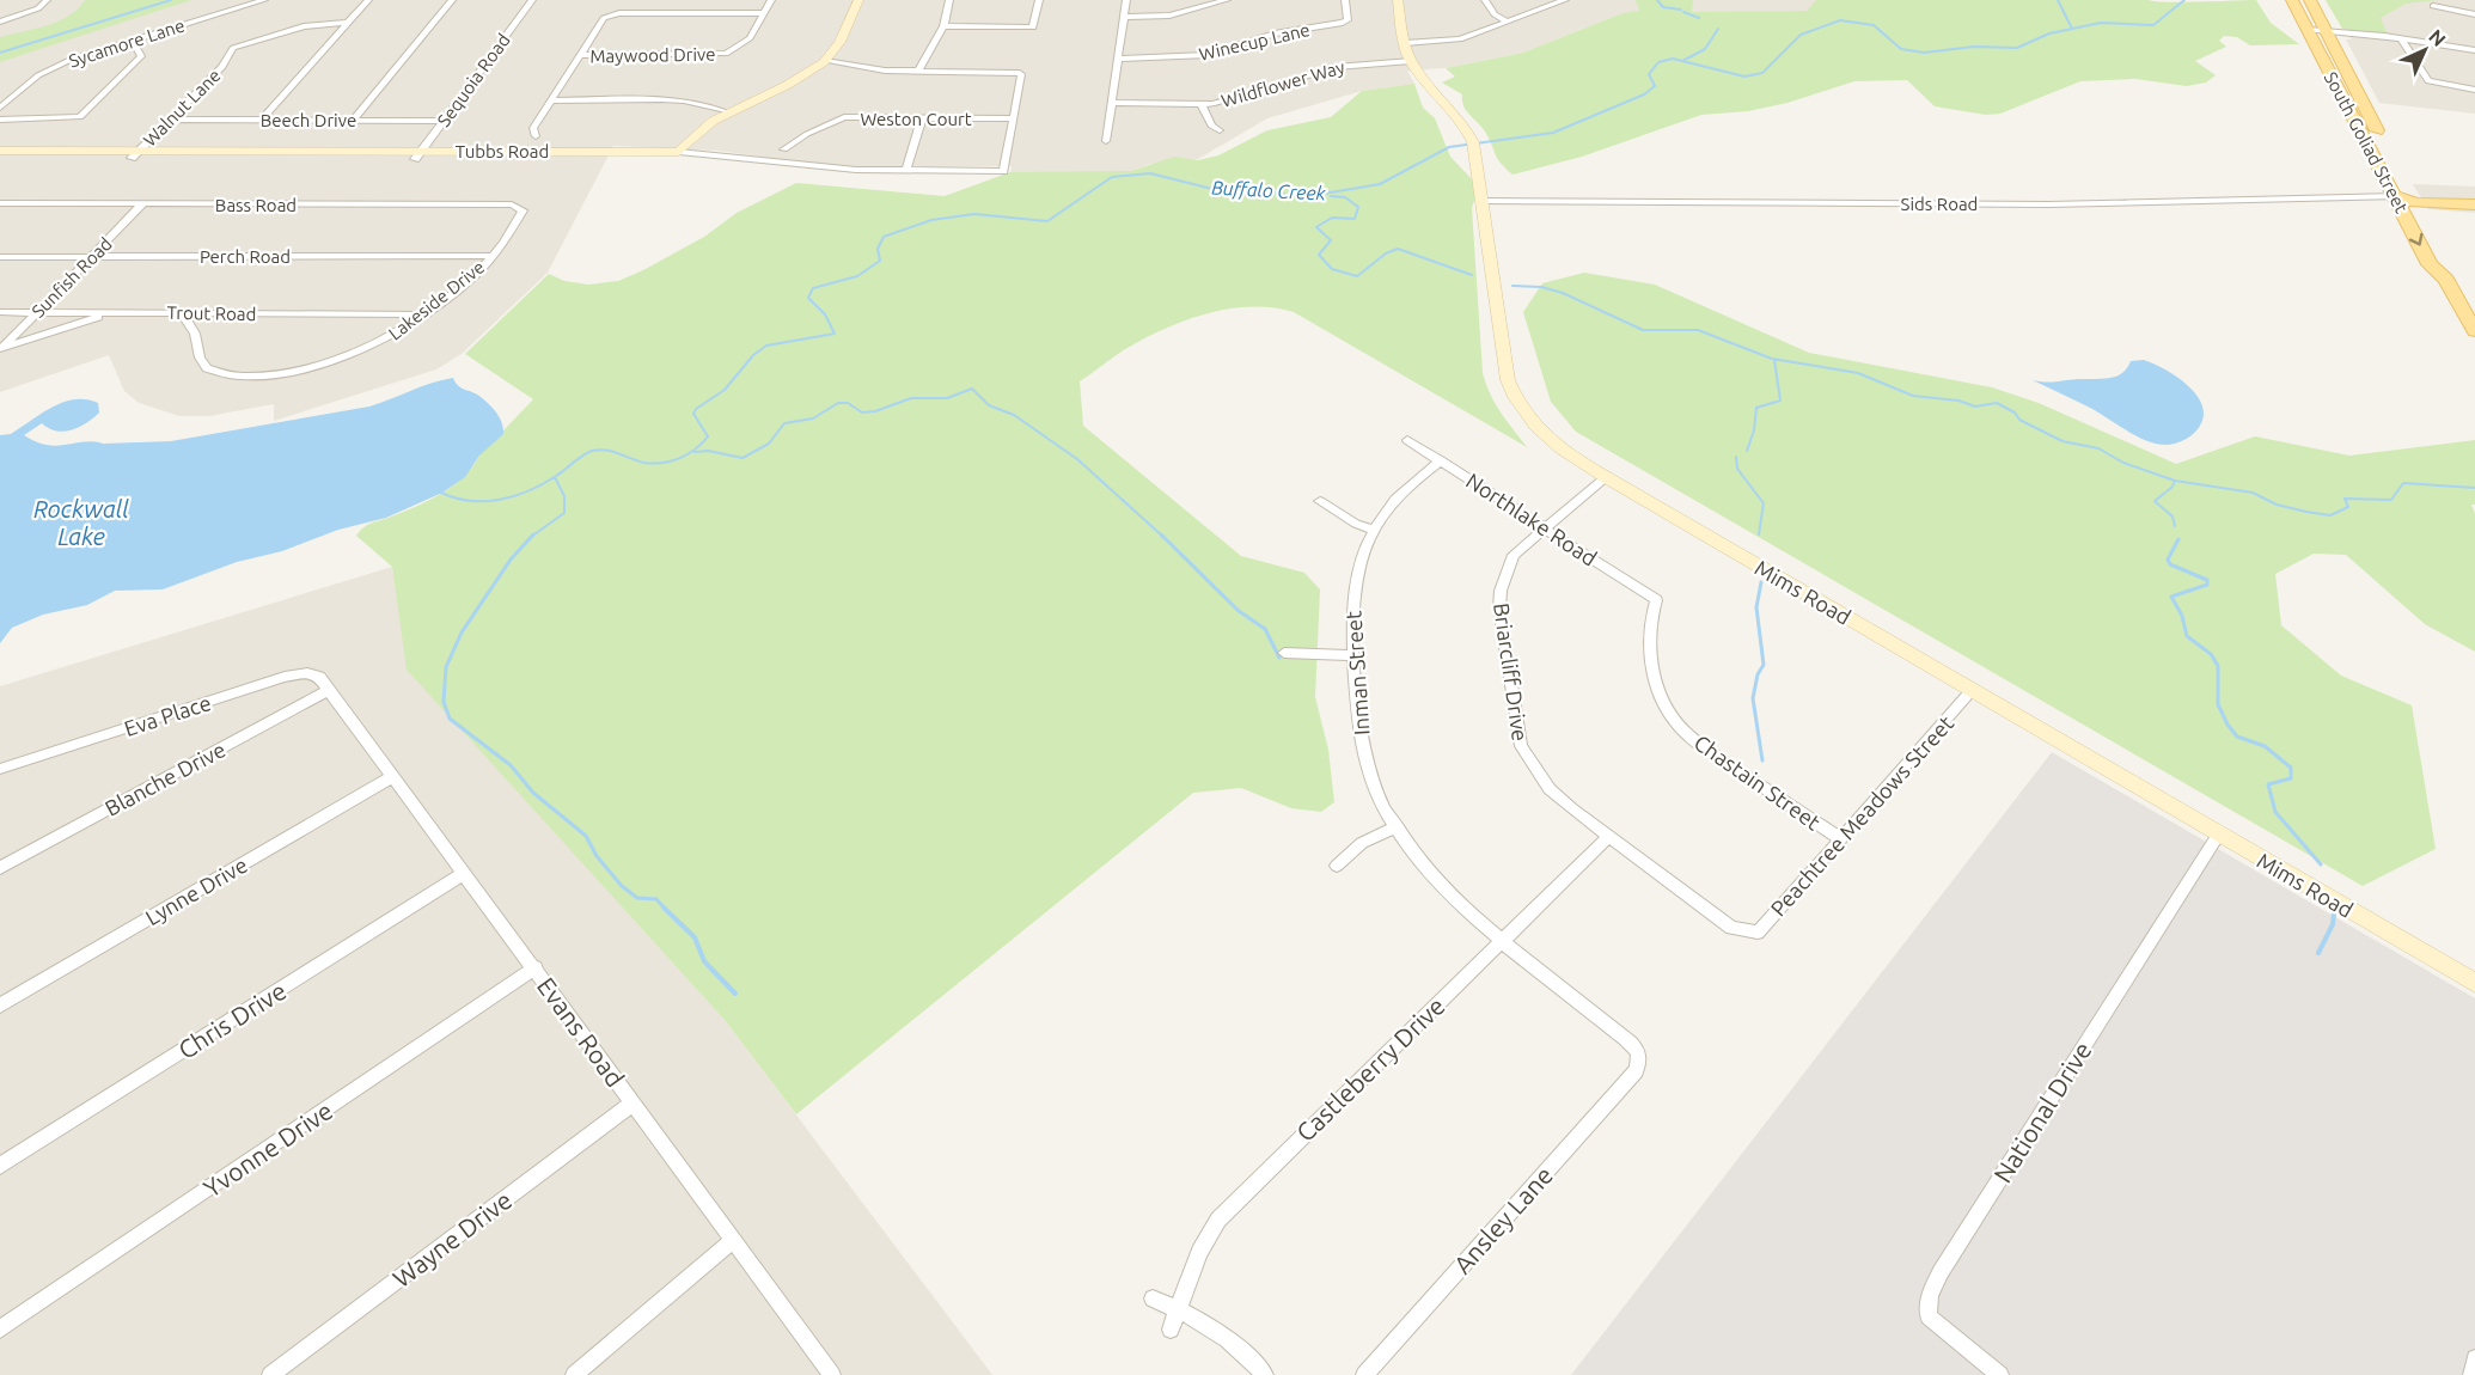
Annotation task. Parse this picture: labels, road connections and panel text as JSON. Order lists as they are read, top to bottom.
{
  "streets": {
    "main road": ["South Goliad Street"],
    "street": [
      "Winecup Lane",
      "Sycamore Lane",
      "Maywood Drive",
      "Sequoia Road",
      "Wildflower Way",
      "Walnut Lane",
      "Weston Court",
      "Beech Drive",
      "Tubbs Road",
      "Sids Road",
      "Bass Road",
      "Perch Road",
      "Sunfish Road",
      "Lakeside Drive",
      "Trout Road",
      "Northlake Road",
      "Mims Road",
      "Briarcliff Drive",
      "Inman Street",
      "Eva Place",
      "Blanche Drive",
      "Chastain Street",
      "Peachtree Meadows Street",
      "Lynne Drive",
      "Chris Drive",
      "Evans Road",
      "Castleberry Drive",
      "National Drive",
      "Yvonne Drive",
      "Ansley Lane",
      "Wayne Drive"
    ]
  },
  "crossings": [
    ["Sequoia Road", "Beech Drive"],
    ["Sequoia Road", "Tubbs Road"],
    ["Wildflower Way", "Mims Road"],
    ["Walnut Lane", "Beech Drive"],
    ["Walnut Lane", "Tubbs Road"],
    ["Weston Court", "Tubbs Road"],
    ["South Goliad Street", "Sids Road"],
    ["Sids Road", "Mims Road"],
    ["Bass Road", "Sunfish Road"],
    ["Bass Road", "Lakeside Drive"],
    ["Perch Road", "Sunfish Road"],
    ["Perch Road", "Lakeside Drive"],
    ["Sunfish Road", "Trout Road"],
    ["Lakeside Drive", "Trout Road"],
    ["Northlake Road", "Briarcliff Drive"],
    ["Northlake Road", "Inman Street"],
    ["Northlake Road", "Chastain Street"],
    ["Mims Road", "Briarcliff Drive"],
    ["Mims Road", "Peachtree Meadows Street"],
    ["Mims Road", "National Drive"],
    ["Briarcliff Drive", "Peachtree Meadows Street"],
    ["Briarcliff Drive", "Castleberry Drive"],
    ["Inman Street", "Castleberry Drive"],
    ["Inman Street", "Ansley Lane"],
    ["Eva Place", "Blanche Drive"],
    ["Eva Place", "Evans Road"],
    ["Blanche Drive", "Evans Road"],
    ["Chastain Street", "Peachtree Meadows Street"],
    ["Lynne Drive", "Evans Road"],
    ["Chris Drive", "Evans Road"],
    ["Evans Road", "Yvonne Drive"],
    ["Evans Road", "Wayne Drive"]
  ],
  "water": ["Buffalo Creek", "Rockwall Lake"],
  "north": "top right"
}
